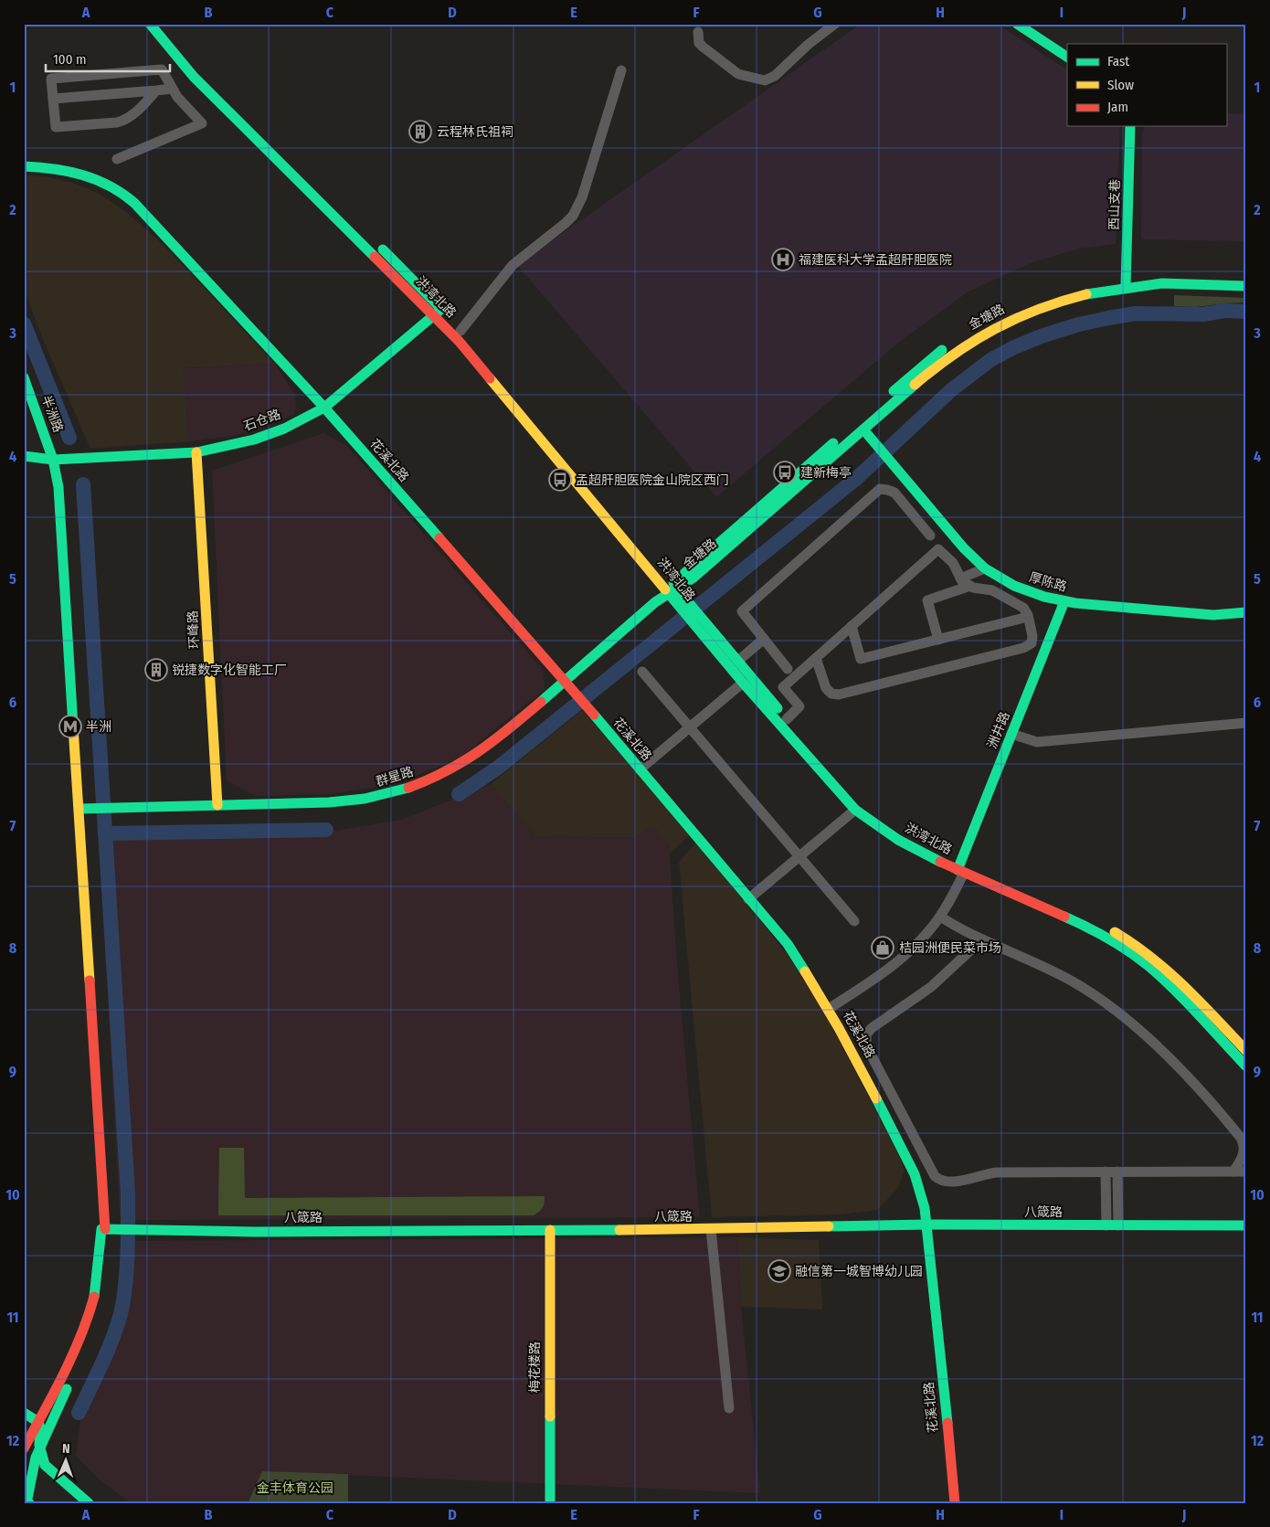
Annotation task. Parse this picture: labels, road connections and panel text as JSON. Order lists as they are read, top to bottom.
{
  "streets": {
    "main road": [
      "西山支巷",
      "洪湾北路",
      "金塘路",
      "半洲路",
      "石仓路",
      "花溪北路",
      "厚陈路",
      "环峰路",
      "洲井路",
      "群星路",
      "八箴路",
      "梅花楼路"
    ]
  },
  "crossings": [
    ["西山支巷", "金塘路"],
    ["洪湾北路", "金塘路"],
    ["洪湾北路", "石仓路"],
    ["洪湾北路", "洲井路"],
    ["金塘路", "厚陈路"],
    ["金塘路", "群星路"],
    ["半洲路", "石仓路"],
    ["半洲路", "群星路"],
    ["半洲路", "八箴路"],
    ["石仓路", "花溪北路"],
    ["石仓路", "环峰路"],
    ["花溪北路", "群星路"],
    ["花溪北路", "八箴路"],
    ["厚陈路", "洲井路"],
    ["环峰路", "群星路"],
    ["八箴路", "梅花楼路"]
  ],
  "parks": ["金丰体育公园"],
  "places": {
    "building": ["云程林氏祖祠", "锐捷数字化智能工厂"],
    "hospital": ["福建医科大学孟超肝胆医院"],
    "bus stop": ["建新梅亭", "孟超肝胆医院金山院区西门"],
    "metro station": ["半洲"],
    "shop": ["桔园洲便民菜市场"],
    "school or university": ["融信第一城智博幼儿园"]
  },
  "legend": ["Fast", "Slow", "Jam"],
  "scale_bar": "100 m",
  "north": "top",
  "grid": {
    "columns": [
      "A",
      "B",
      "C",
      "D",
      "E",
      "F",
      "G",
      "H",
      "I",
      "J"
    ],
    "rows": [
      "1",
      "2",
      "3",
      "4",
      "5",
      "6",
      "7",
      "8",
      "9",
      "10",
      "11",
      "12"
    ]
  }
}
